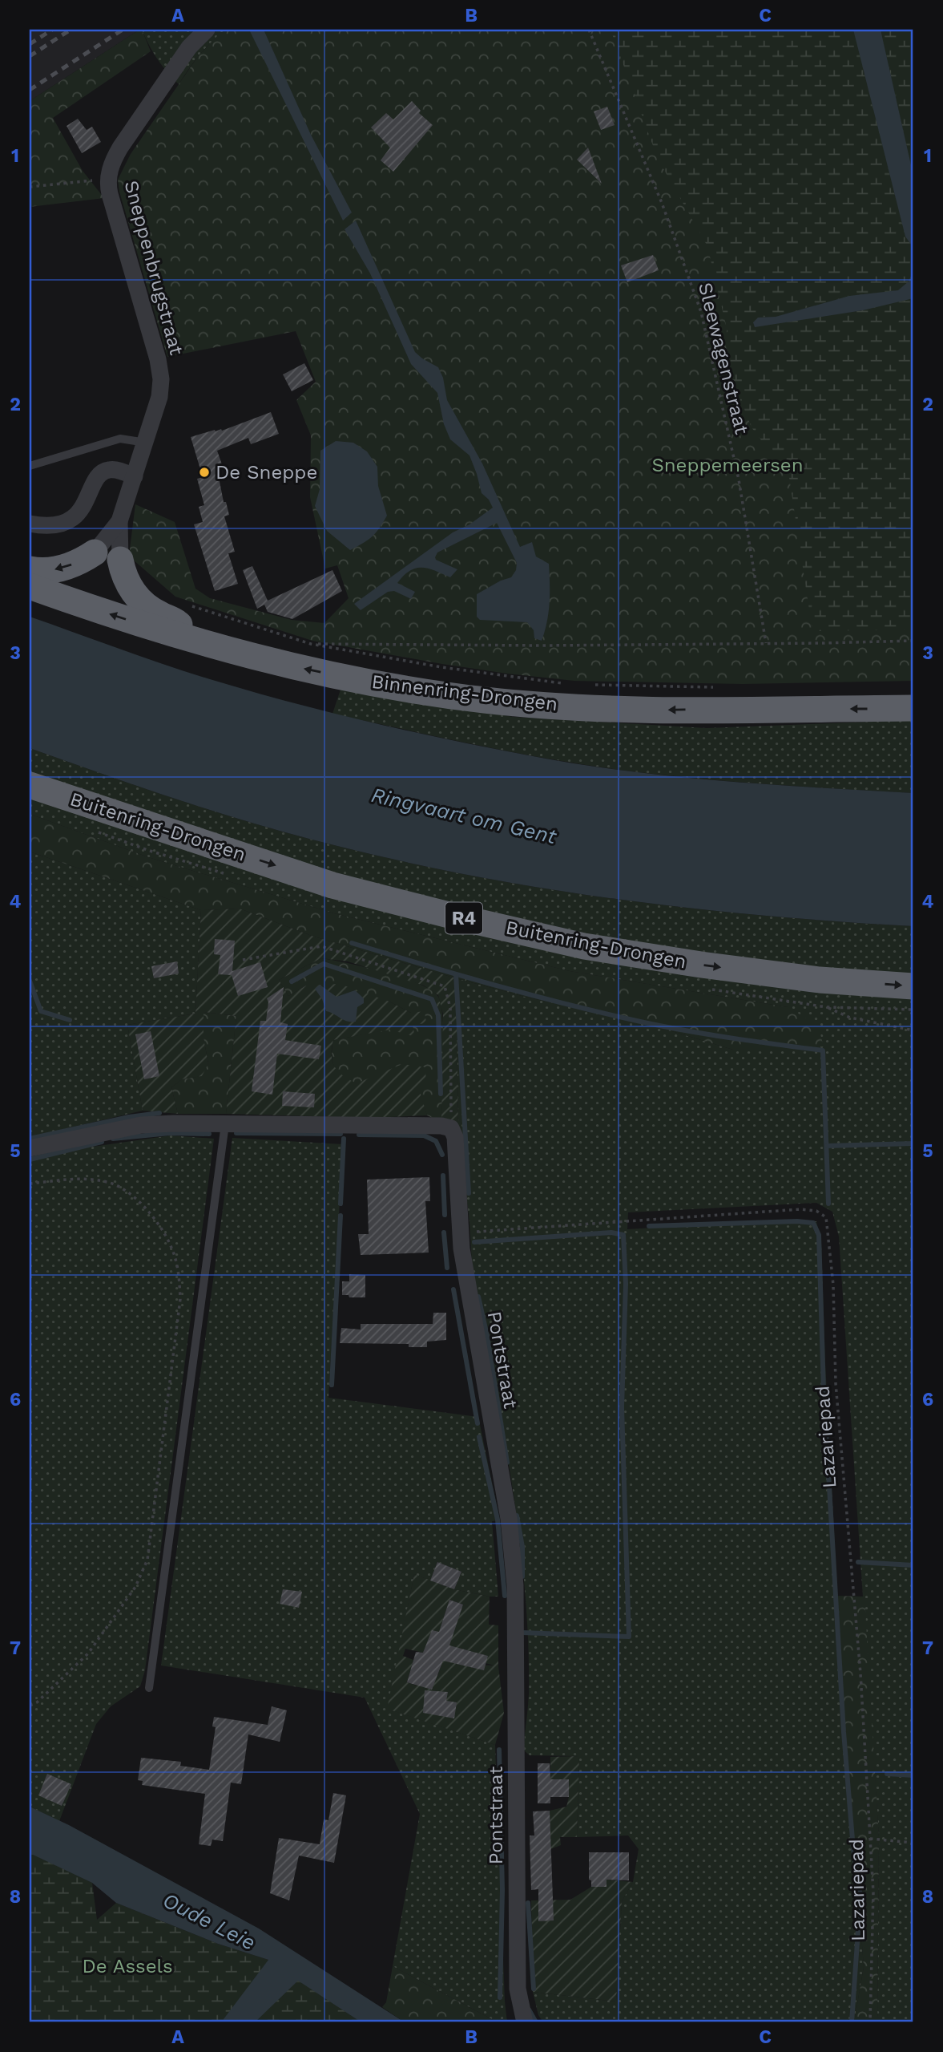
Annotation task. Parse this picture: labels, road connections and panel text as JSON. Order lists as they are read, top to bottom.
{
  "streets": {
    "highway": ["Binnenring-Drongen", "Buitenring-Drongen", "R4"],
    "street": ["Sneppenbrugstraat", "Pontstraat"],
    "path": ["Sleewagenstraat", "Lazariepad"]
  },
  "crossings": [
    ["Pontstraat", "Lazariepad"]
  ],
  "one_way": ["Binnenring-Drongen", "Buitenring-Drongen"],
  "water": ["Ringvaart om Gent", "Oude Leie"],
  "parks": ["Sneppemeersen", "De Assels"],
  "places": ["De Sneppe"],
  "grid": {
    "columns": ["A", "B", "C"],
    "rows": [
      "1",
      "2",
      "3",
      "4",
      "5",
      "6",
      "7",
      "8"
    ]
  }
}
